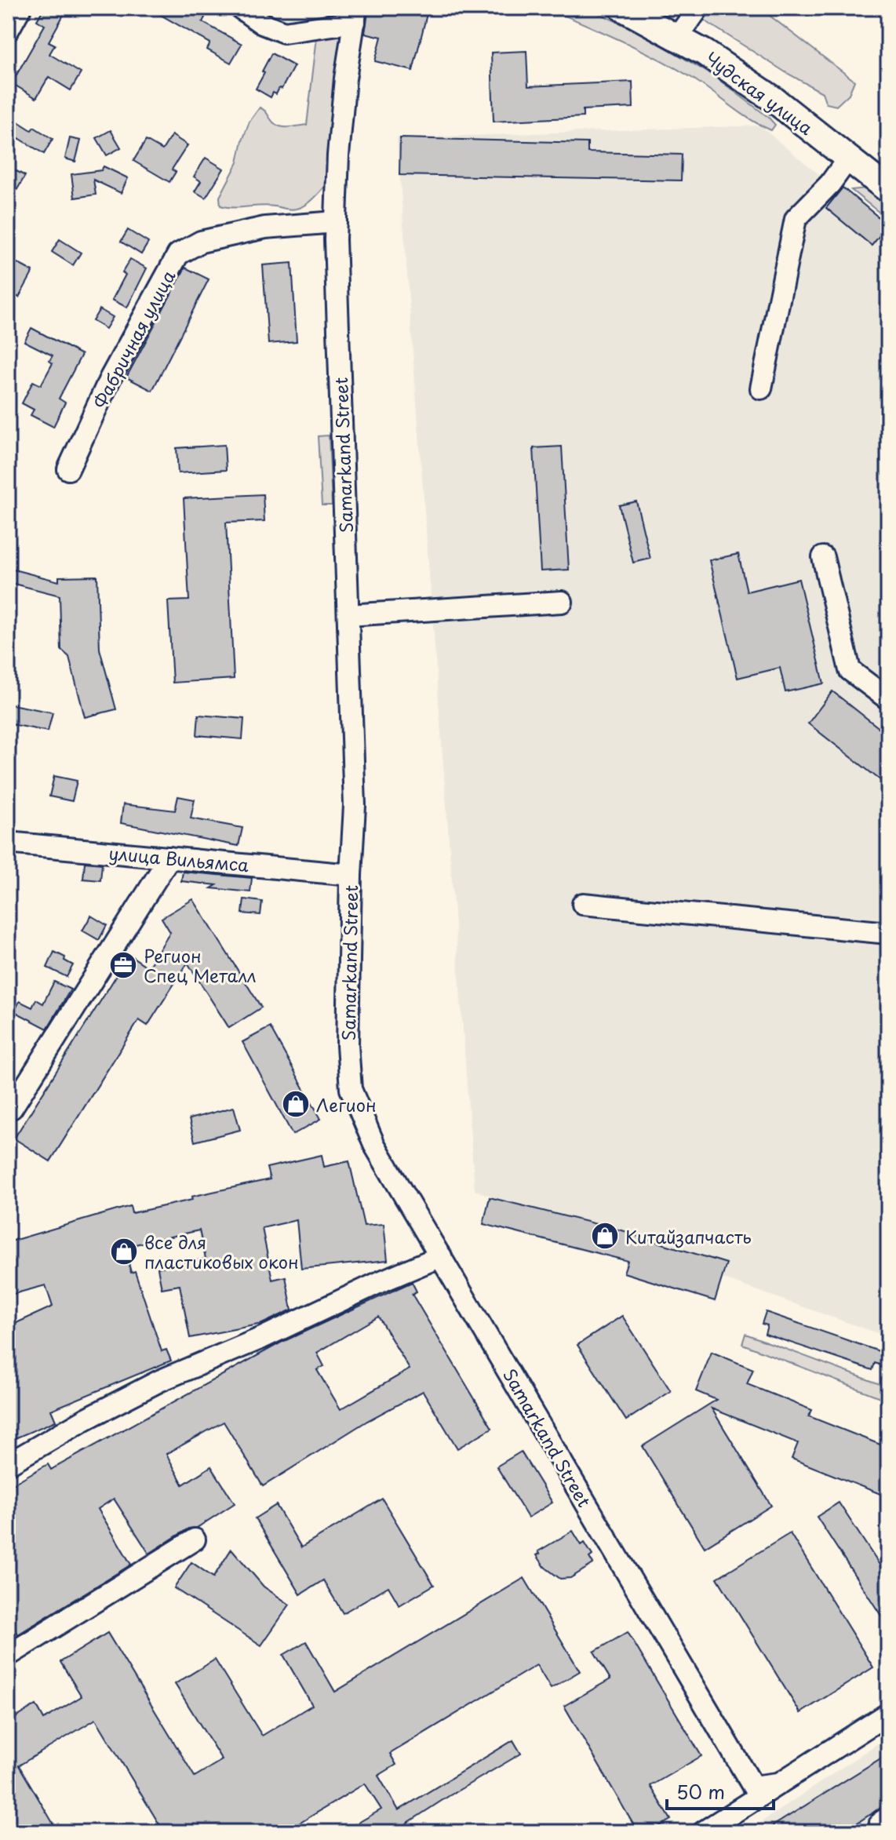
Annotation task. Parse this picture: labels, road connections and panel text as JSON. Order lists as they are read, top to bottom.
{
  "streets": {
    "main road": ["Чудская улица"],
    "street": ["Фабричная улица", "Samarkand Street", "улица Вильямса"]
  },
  "crossings": [
    ["Фабричная улица", "Samarkand Street"],
    ["Samarkand Street", "улица Вильямса"]
  ],
  "places": {
    "office": ["Регион Спец Металл"],
    "shop": ["Легион", "Китайзапчасть", "все для пластиковых окон"]
  },
  "scale_bar": "50 m"
}
